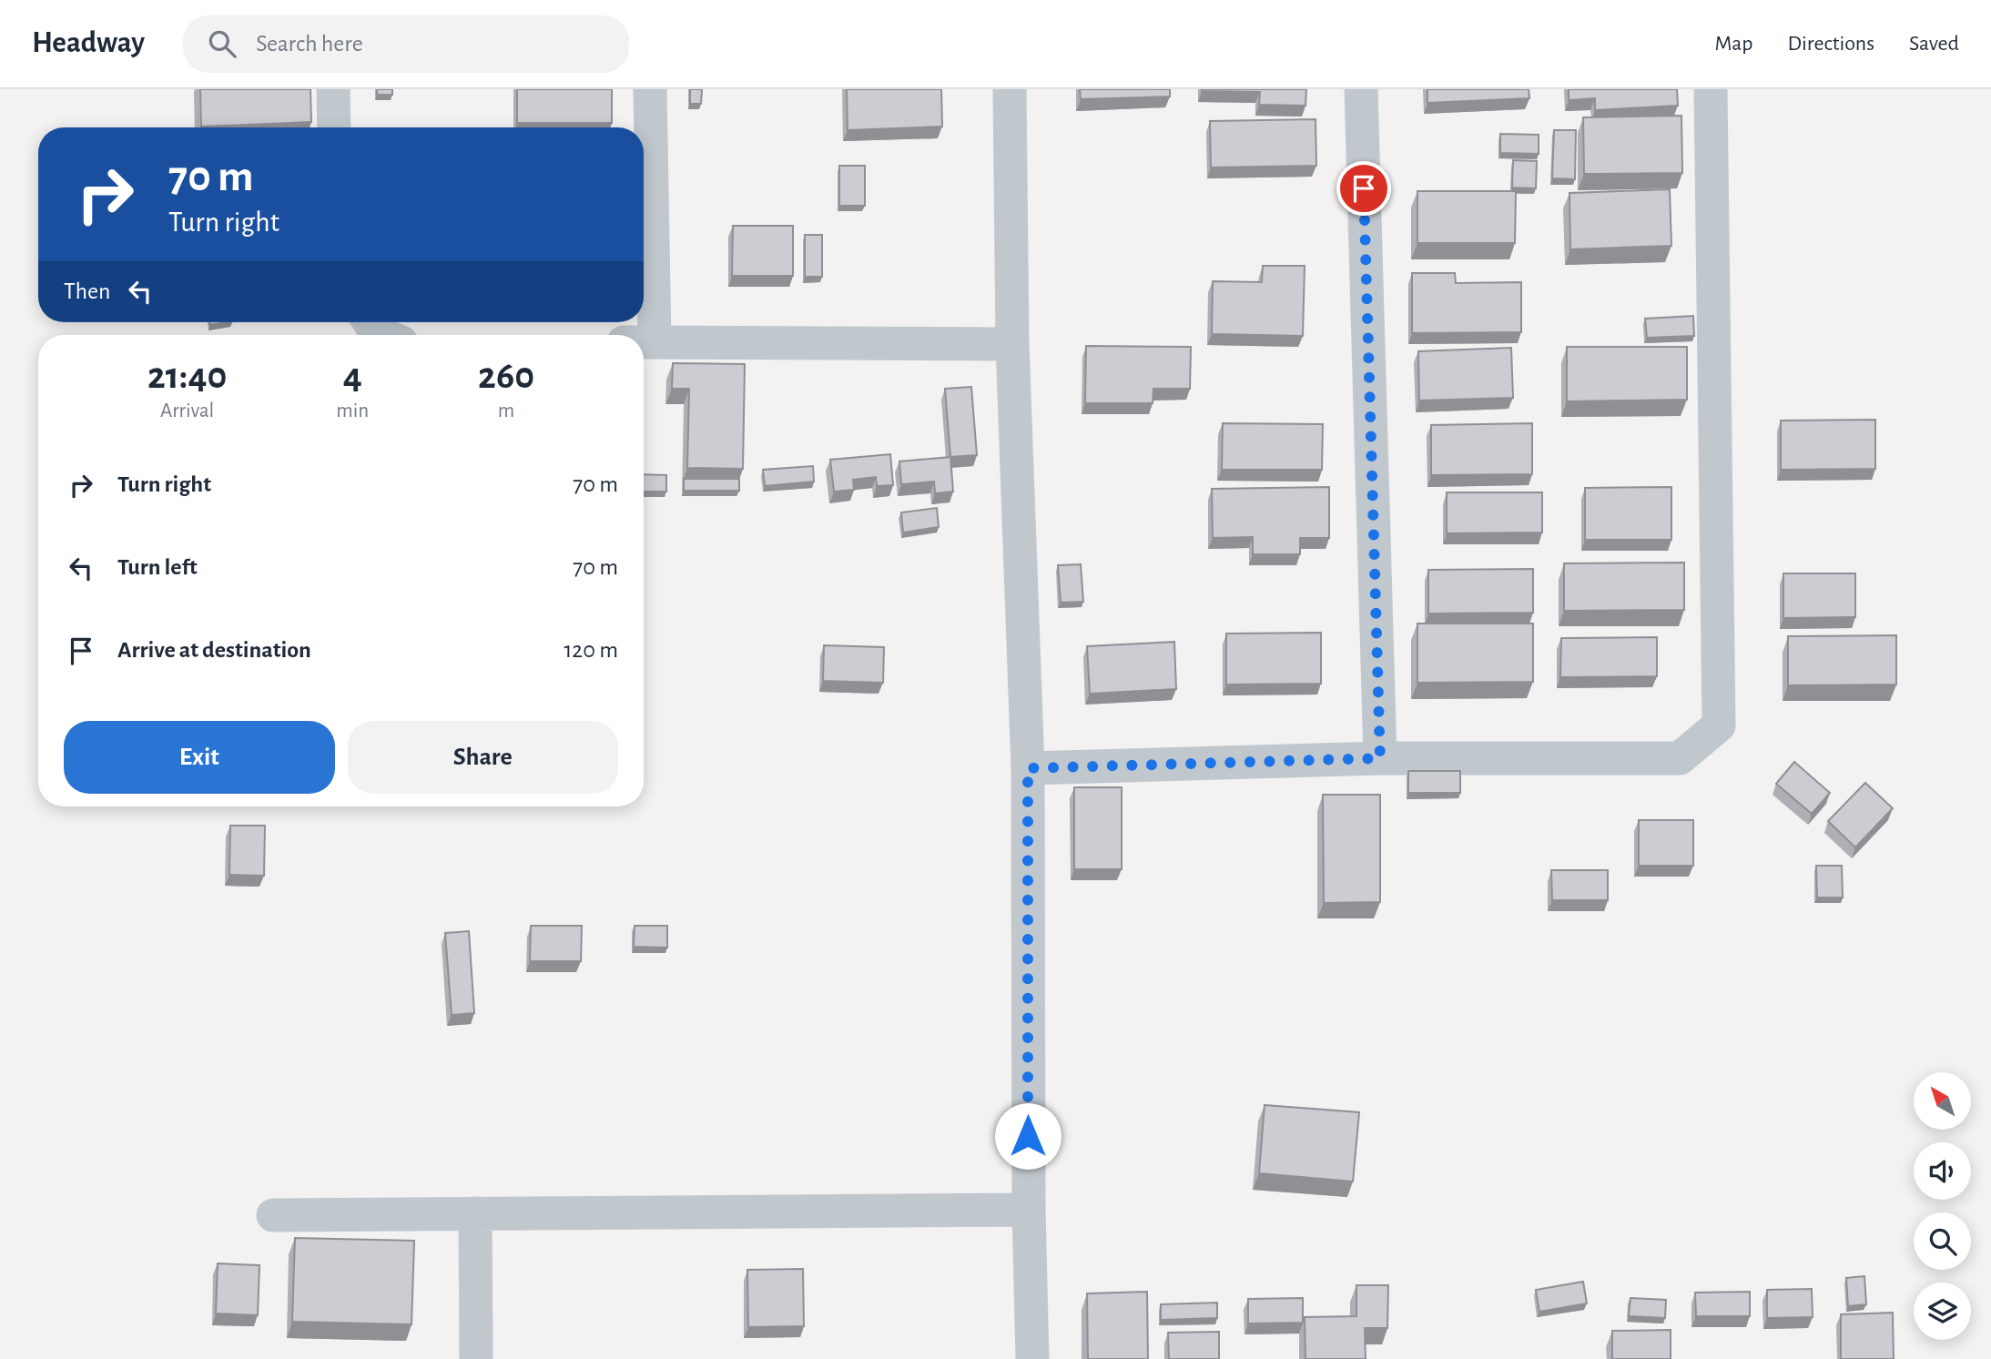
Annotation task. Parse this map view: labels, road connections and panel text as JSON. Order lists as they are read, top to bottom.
{
  "north": "top left",
  "page": {
    "header": "Headway",
    "search": "Search here",
    "nav": ["Map", "Directions", "Saved"],
    "turn": ["70 m", "Turn right"],
    "then": "Then",
    "eta": [
      "21:40",
      "Arrival",
      "4",
      "min",
      "260",
      "m"
    ],
    "list": [
      {
        "name": "Turn right",
        "value": "70 m"
      },
      {
        "name": "Turn left",
        "value": "70 m"
      },
      {
        "name": "Arrive at destination",
        "value": "120 m"
      }
    ],
    "buttons": ["Exit", "Share"]
  }
}
